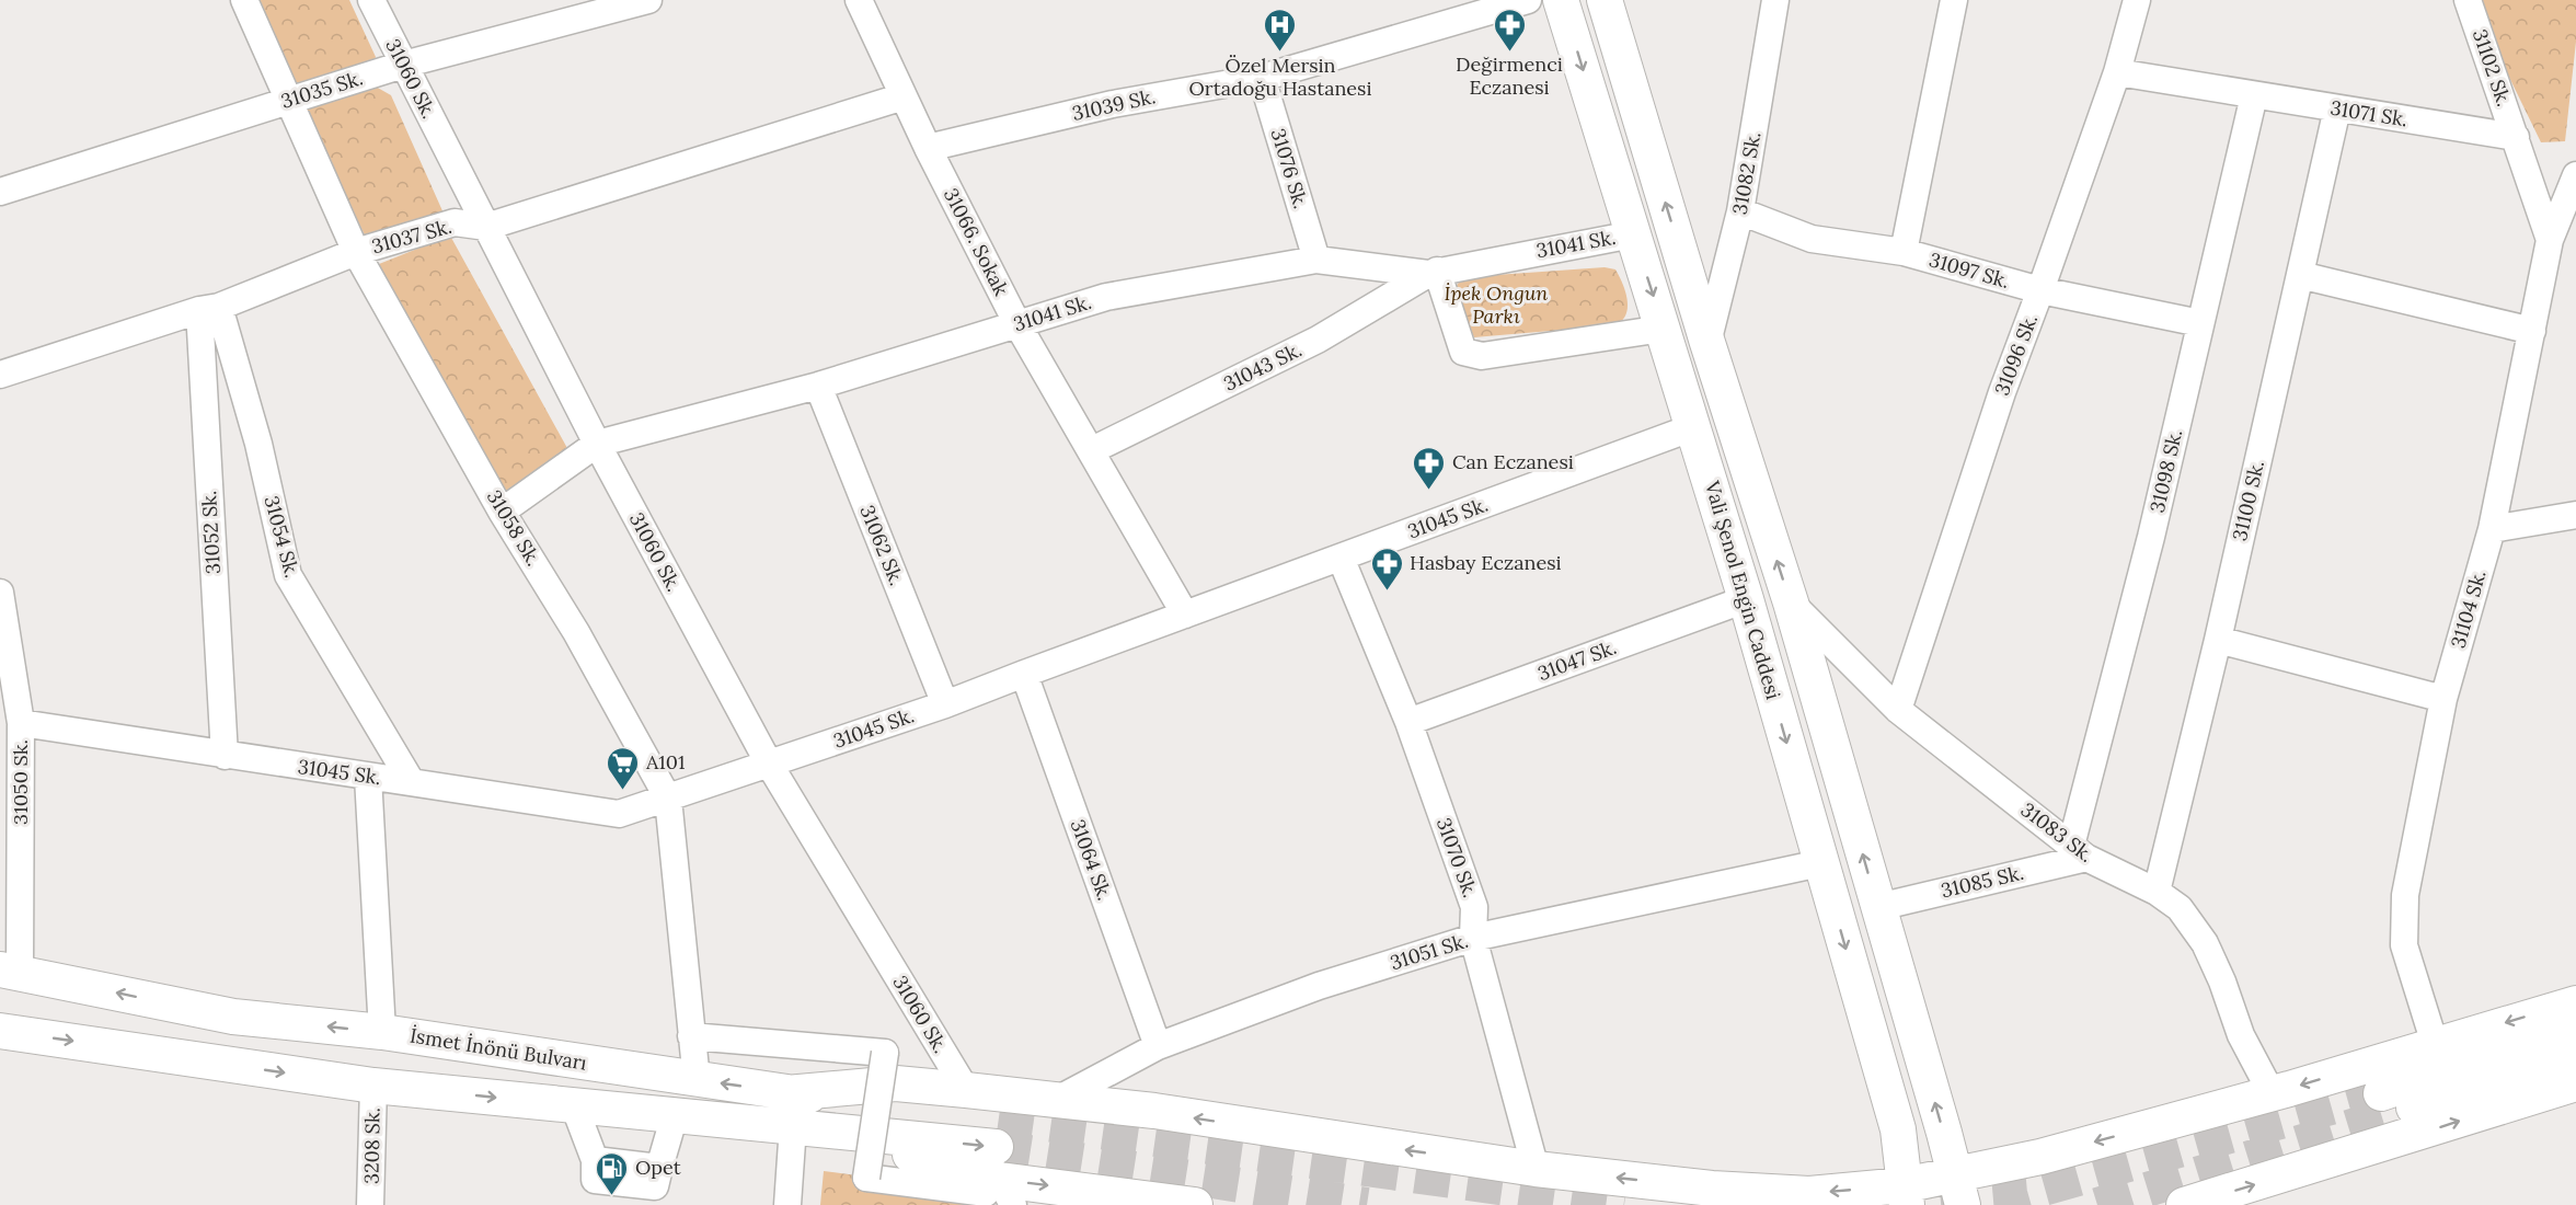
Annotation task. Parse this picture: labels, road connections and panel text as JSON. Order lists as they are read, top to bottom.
{
  "streets": {
    "main road": ["Vali Şenol Engin Caddesi", "İsmet İnönü Bulvarı"],
    "street": [
      "31102 Sk.",
      "31060 Sk.",
      "31035 Sk.",
      "31039 Sk.",
      "31071 Sk.",
      "31076 Sk.",
      "31082 Sk.",
      "31037 Sk.",
      "31066. Sokak",
      "31041 Sk.",
      "31097 Sk.",
      "31096 Sk.",
      "31043 Sk.",
      "31098 Sk.",
      "31100 Sk.",
      "31045 Sk.",
      "31058 Sk.",
      "31052 Sk.",
      "31054 Sk.",
      "31062 Sk.",
      "31104 Sk.",
      "31047 Sk.",
      "31050 Sk.",
      "31083 Sk.",
      "31070 Sk.",
      "31064 Sk.",
      "31085 Sk.",
      "31051 Sk.",
      "3208 Sk."
    ]
  },
  "crossings": [
    ["31102 Sk.", "31071 Sk."],
    ["31060 Sk.", "31035 Sk."],
    ["31060 Sk.", "31037 Sk."],
    ["31060 Sk.", "31041 Sk."],
    ["31060 Sk.", "31045 Sk."],
    ["31035 Sk.", "31058 Sk."],
    ["31039 Sk.", "31076 Sk."],
    ["31039 Sk.", "31066. Sokak"],
    ["31071 Sk.", "31096 Sk."],
    ["31071 Sk.", "31098 Sk."],
    ["31071 Sk.", "31100 Sk."],
    ["31076 Sk.", "31041 Sk."],
    ["31082 Sk.", "31097 Sk."],
    ["31082 Sk.", "Vali Şenol Engin Caddesi"],
    ["31037 Sk.", "31066. Sokak"],
    ["31037 Sk.", "31058 Sk."],
    ["31037 Sk.", "31052 Sk."],
    ["31037 Sk.", "31054 Sk."],
    ["31066. Sokak", "31041 Sk."],
    ["31066. Sokak", "31043 Sk."],
    ["31066. Sokak", "31045 Sk."],
    ["31041 Sk.", "31043 Sk."],
    ["31041 Sk.", "31058 Sk."],
    ["31041 Sk.", "31062 Sk."],
    ["31041 Sk.", "Vali Şenol Engin Caddesi"],
    ["31097 Sk.", "31096 Sk."],
    ["31097 Sk.", "31098 Sk."],
    ["31096 Sk.", "31083 Sk."],
    ["31098 Sk.", "31083 Sk."],
    ["31098 Sk.", "31085 Sk."],
    ["31100 Sk.", "31083 Sk."],
    ["31045 Sk.", "31058 Sk."],
    ["31045 Sk.", "31052 Sk."],
    ["31045 Sk.", "31054 Sk."],
    ["31045 Sk.", "31062 Sk."],
    ["31045 Sk.", "Vali Şenol Engin Caddesi"],
    ["31045 Sk.", "31050 Sk."],
    ["31045 Sk.", "31070 Sk."],
    ["31045 Sk.", "31064 Sk."],
    ["31058 Sk.", "İsmet İnönü Bulvarı"],
    ["31052 Sk.", "31054 Sk."],
    ["Vali Şenol Engin Caddesi", "31047 Sk."],
    ["Vali Şenol Engin Caddesi", "31083 Sk."],
    ["Vali Şenol Engin Caddesi", "31085 Sk."],
    ["Vali Şenol Engin Caddesi", "31051 Sk."],
    ["31047 Sk.", "31070 Sk."],
    ["31050 Sk.", "İsmet İnönü Bulvarı"],
    ["31083 Sk.", "31085 Sk."],
    ["31070 Sk.", "31051 Sk."],
    ["31064 Sk.", "31051 Sk."]
  ],
  "parks": ["İpek Ongun Parkı"],
  "places": {
    "pharmacy": ["Değirmenci Eczanesi", "Can Eczanesi", "Hasbay Eczanesi"],
    "hospital": ["Özel Mersin Ortadoğu Hastanesi"],
    "supermarket": ["A101"],
    "fuel station": ["Opet"]
  }
}
